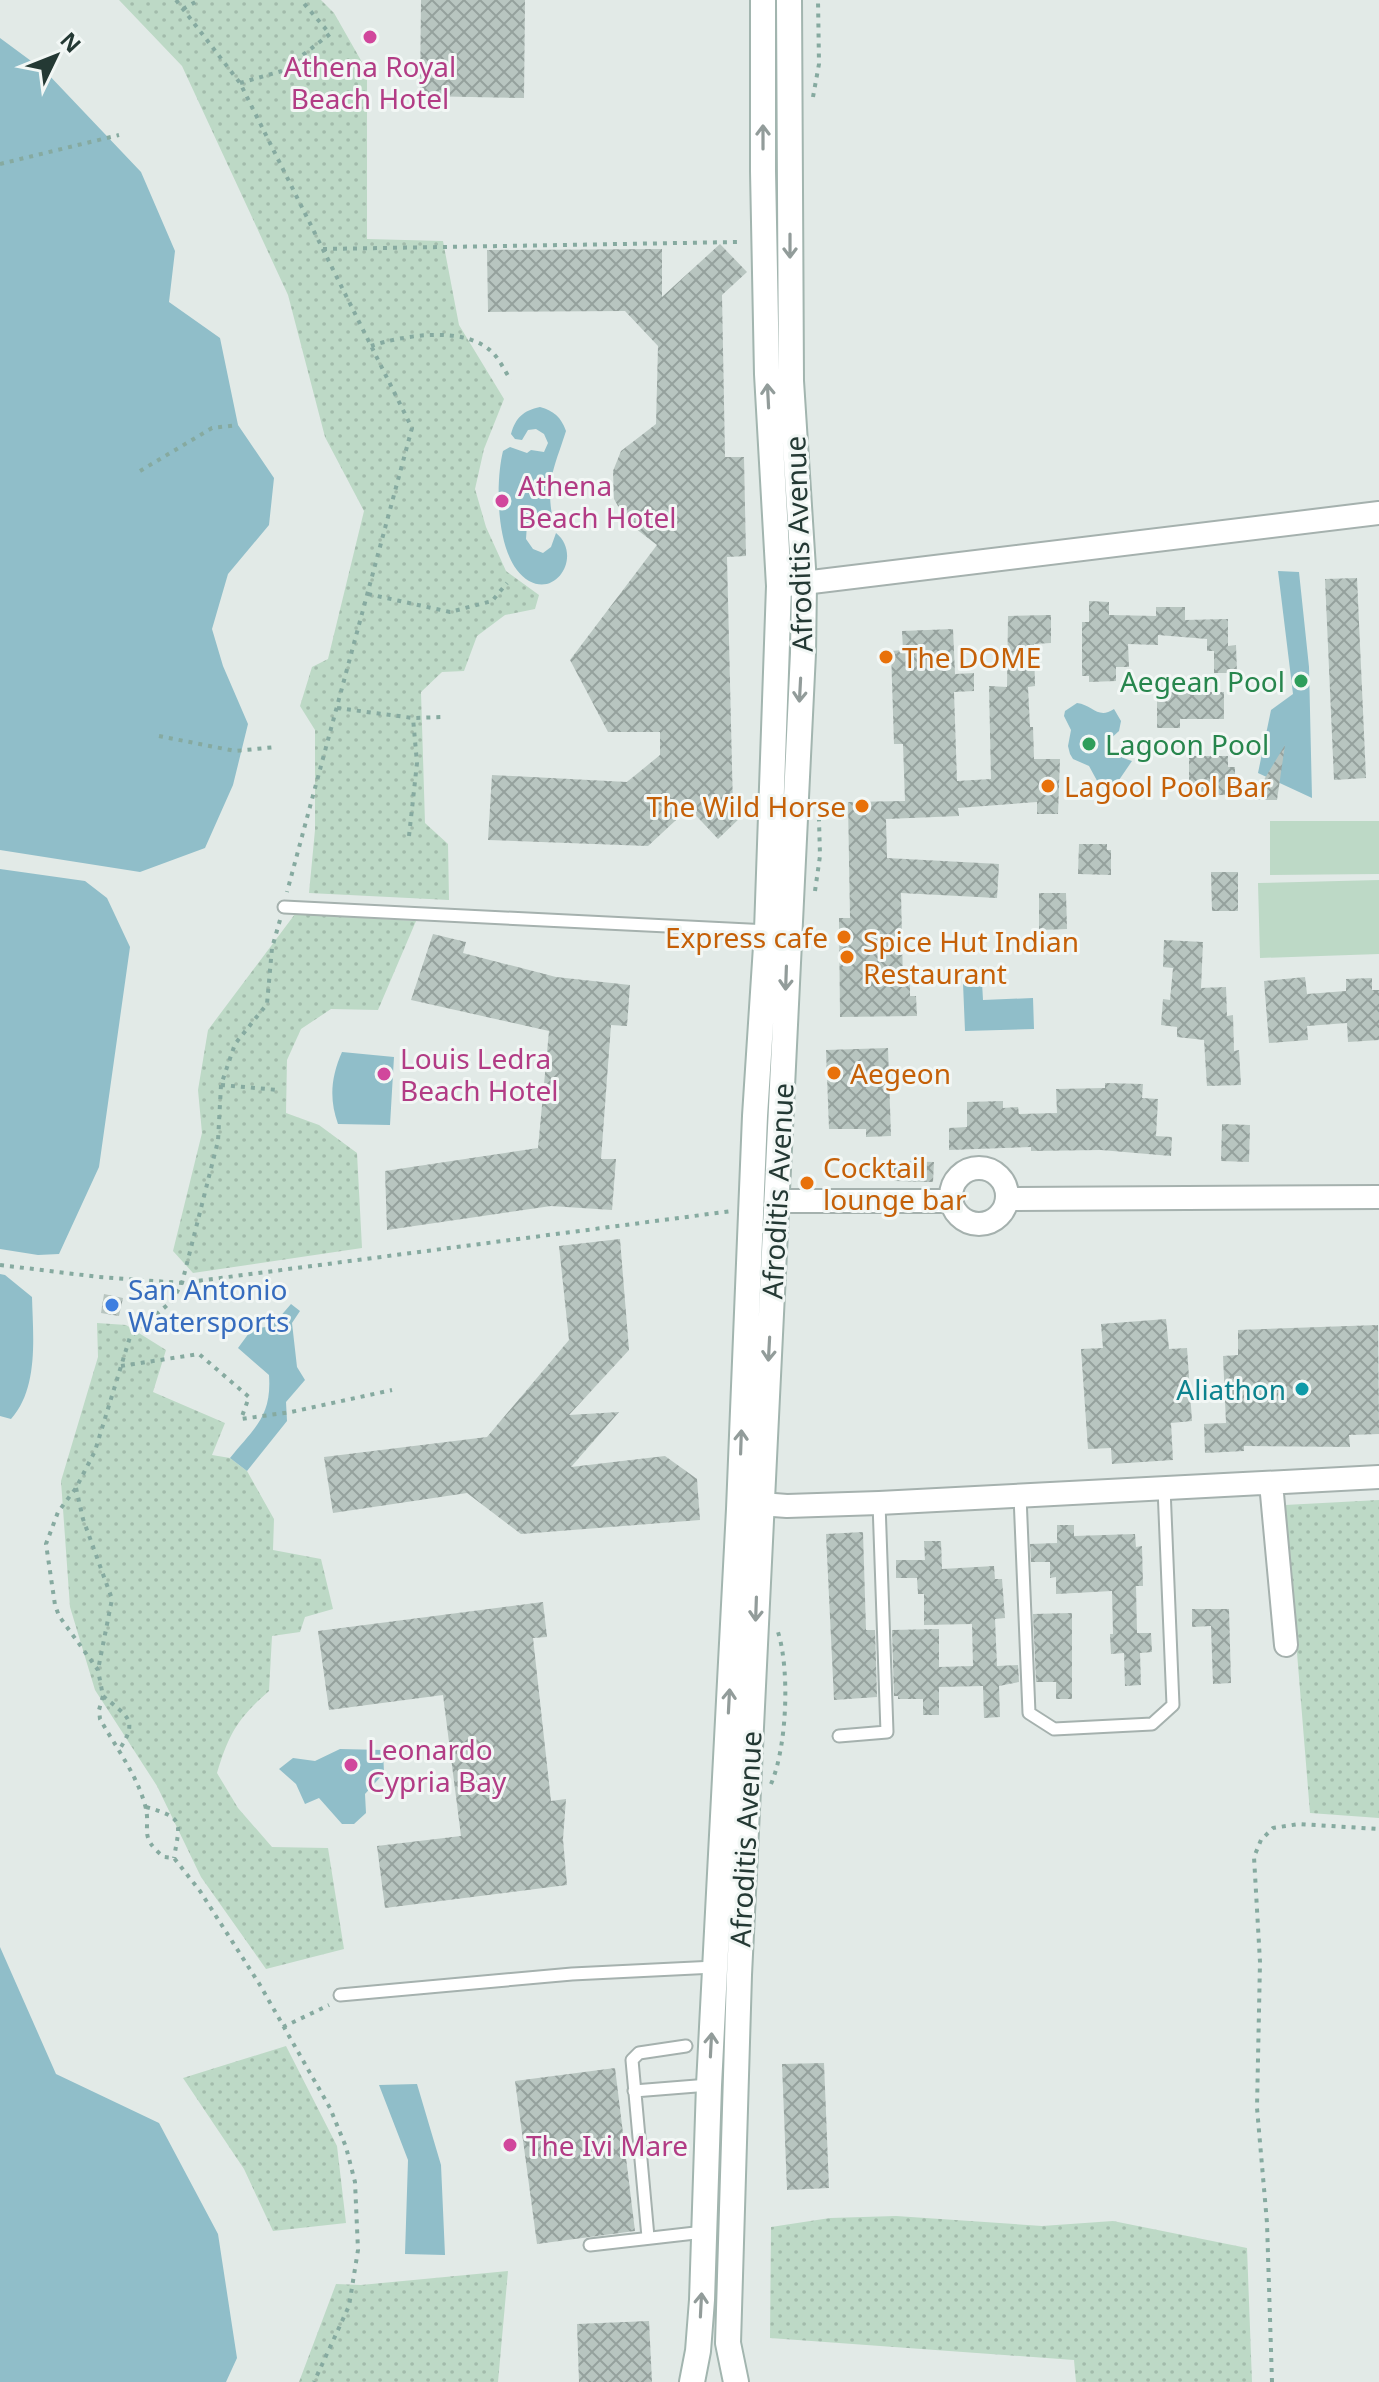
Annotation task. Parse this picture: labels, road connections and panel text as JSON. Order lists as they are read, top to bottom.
{
  "streets": {
    "main road": ["Afroditis Avenue"]
  },
  "places": [
    "Athena Royal Beach Hotel",
    "Athena Beach Hotel",
    "The DOME",
    "Aegean Pool",
    "Lagoon Pool",
    "Lagool Pool Bar",
    "The Wild Horse",
    "Express cafe",
    "Spice Hut Indian Restaurant",
    "Aegeon",
    "Louis Ledra Beach Hotel",
    "Cocktail lounge bar",
    "San Antonio Watersports",
    "Aliathon",
    "Leonardo Cypria Bay",
    "The Ivi Mare"
  ],
  "north": "top right"
}
